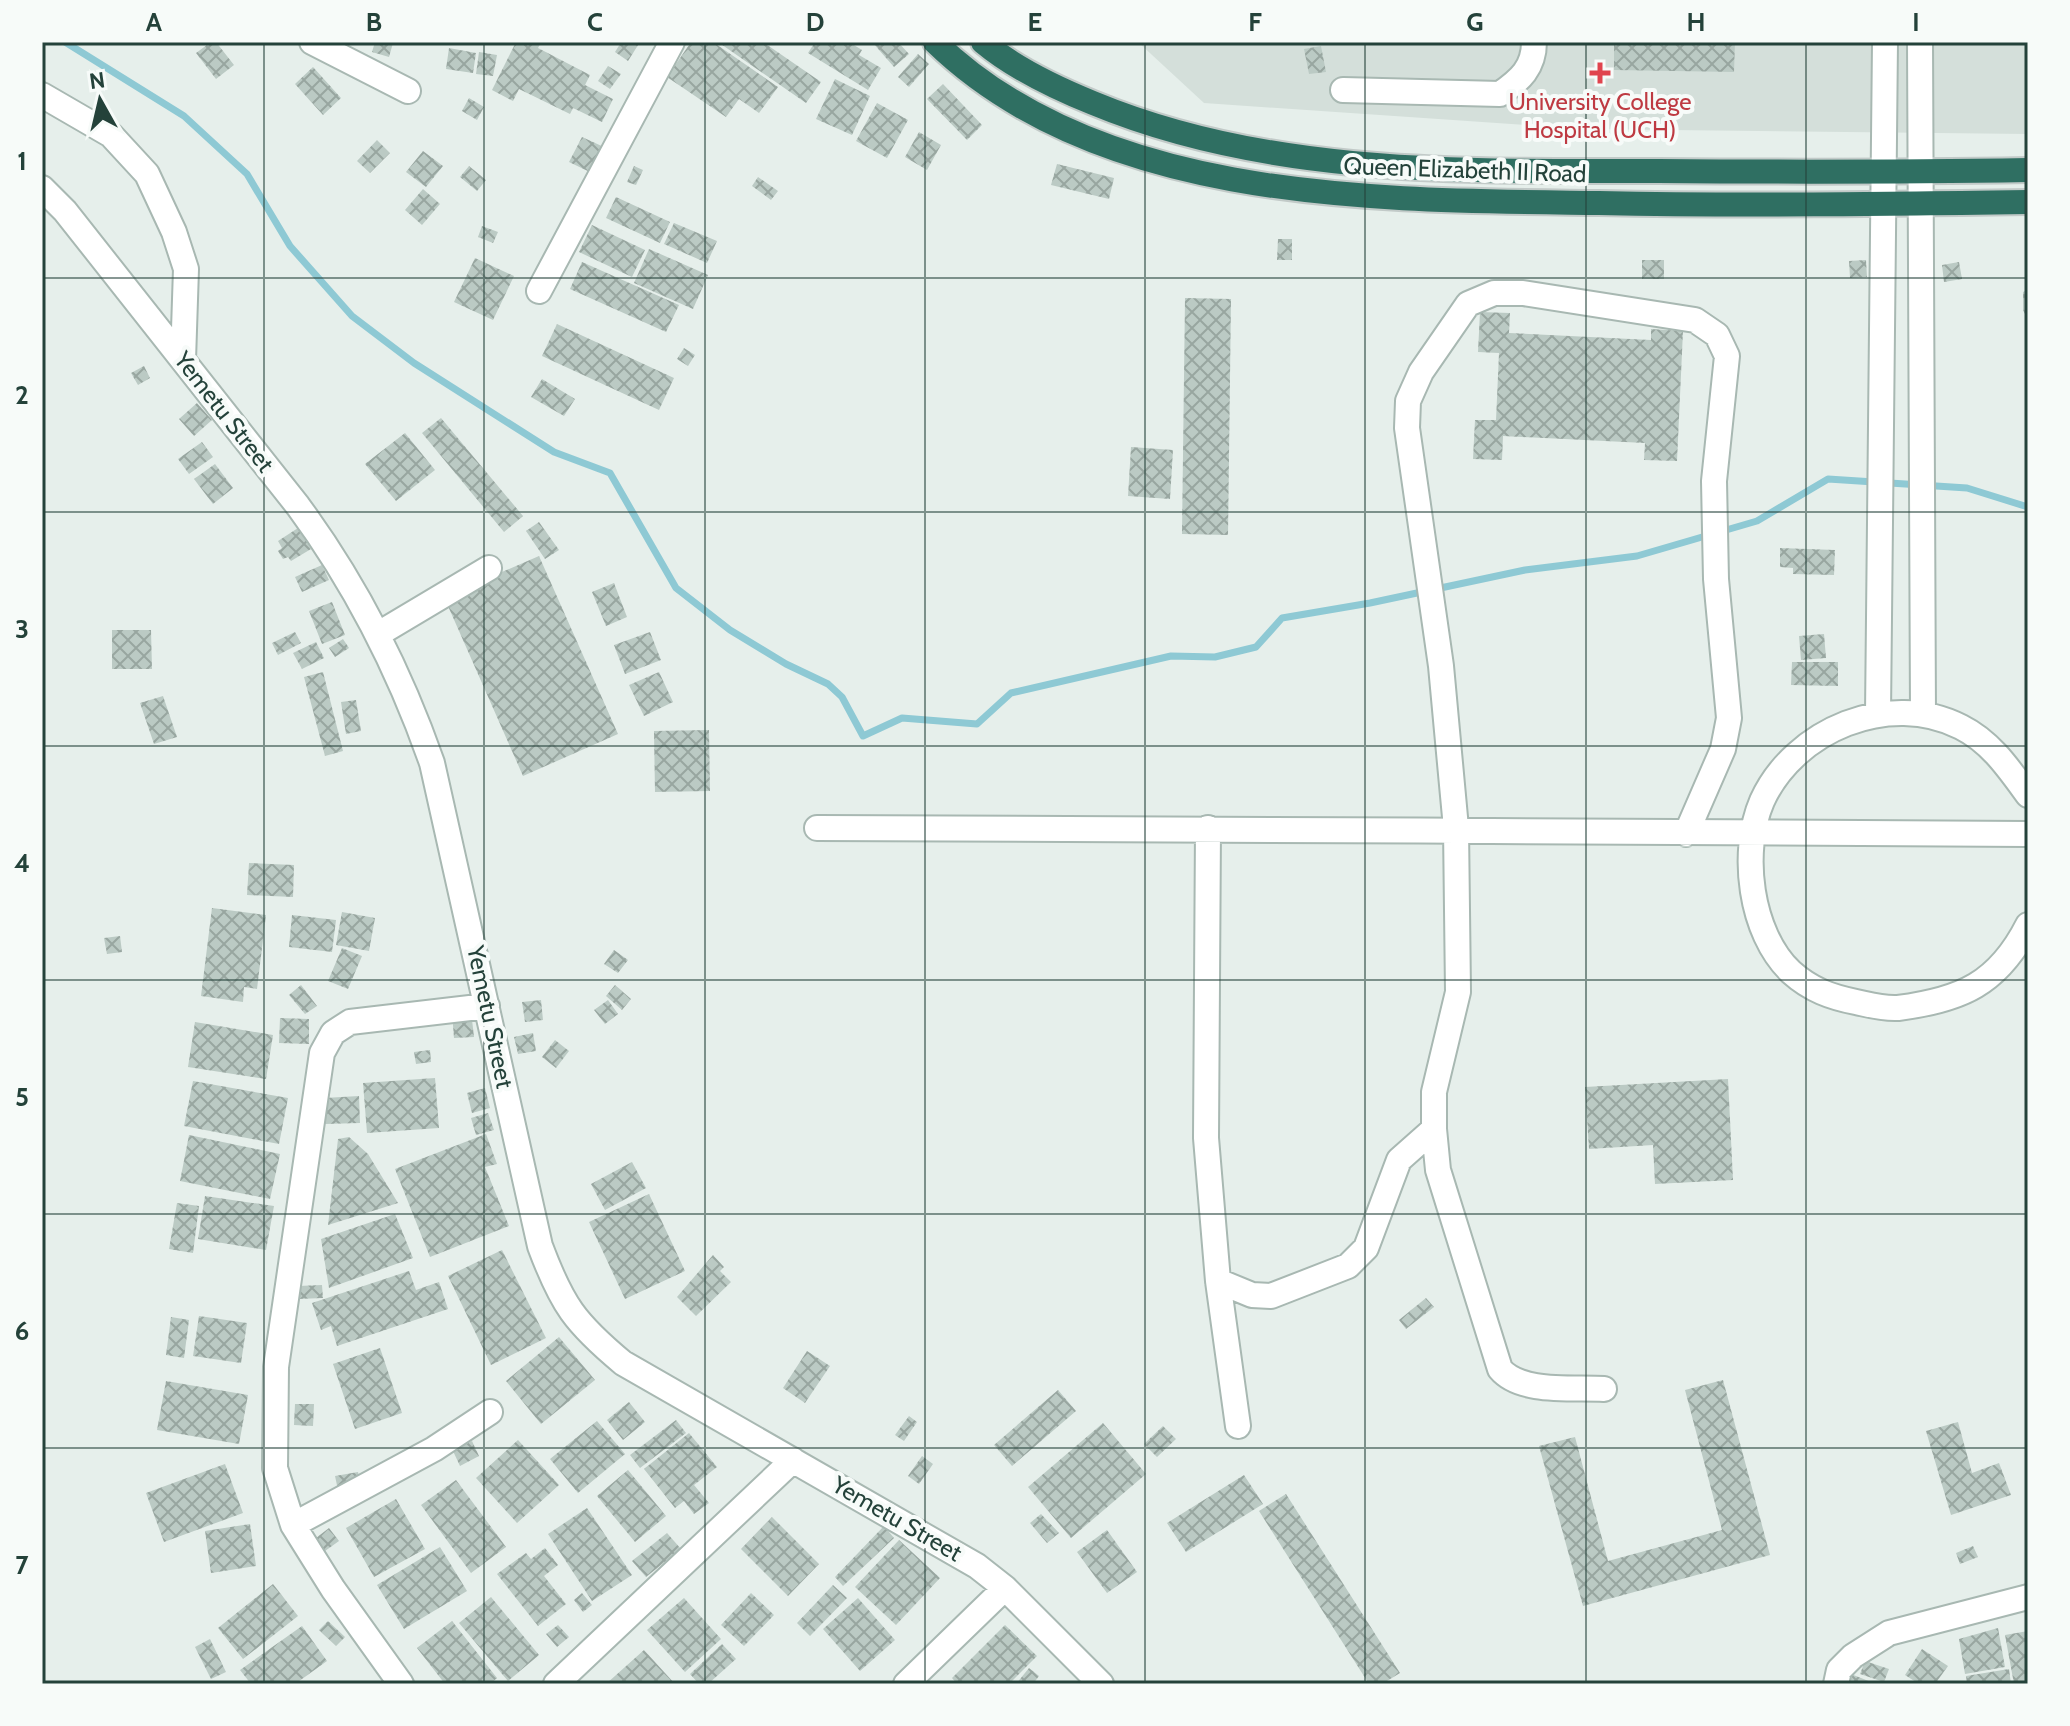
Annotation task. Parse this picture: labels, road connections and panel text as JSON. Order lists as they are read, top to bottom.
{
  "streets": {
    "highway": ["Queen Elizabeth II Road"],
    "street": ["Yemetu Street"]
  },
  "places": {
    "health": ["University College Hospital (UCH)"]
  },
  "north": "top",
  "grid": {
    "columns": [
      "A",
      "B",
      "C",
      "D",
      "E",
      "F",
      "G",
      "H",
      "I"
    ],
    "rows": [
      "1",
      "2",
      "3",
      "4",
      "5",
      "6",
      "7"
    ]
  }
}
